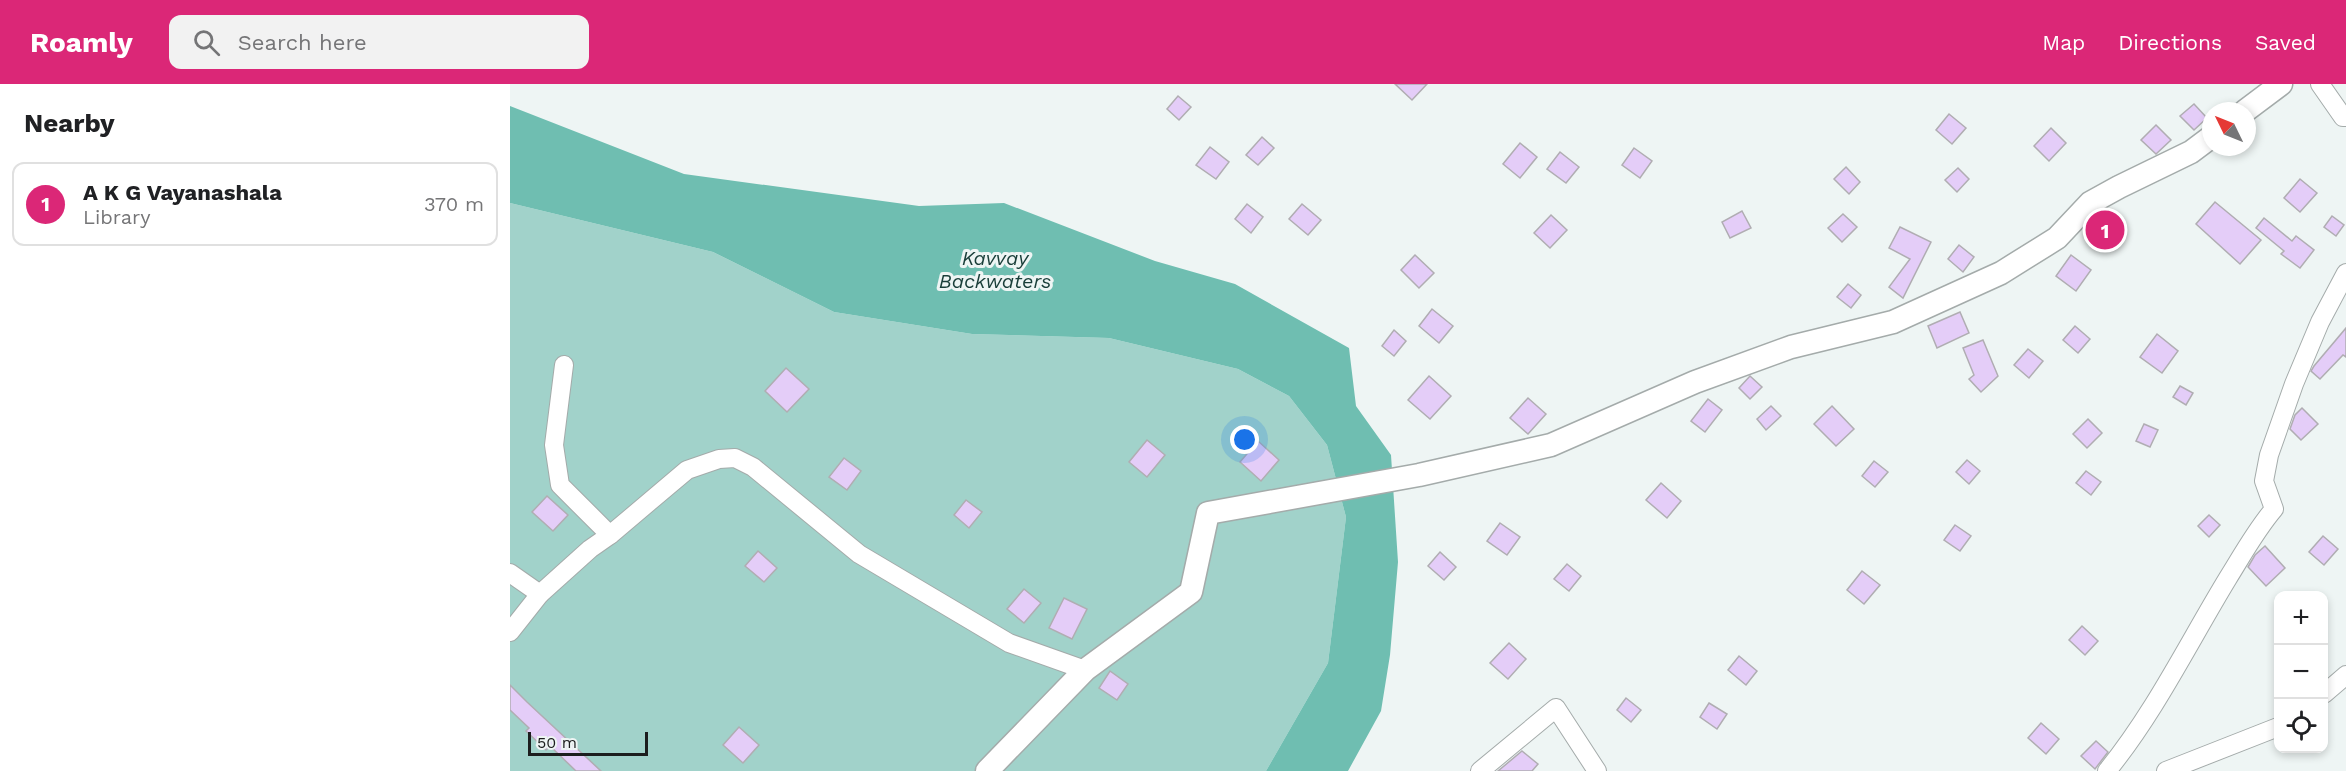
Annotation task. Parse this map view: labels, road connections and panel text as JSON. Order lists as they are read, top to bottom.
{
  "water": ["Kavvay Backwaters"],
  "scale_bar": "50 m",
  "north": "top left",
  "page": {
    "header": "Roamly",
    "search": "Search here",
    "nav": ["Map", "Directions", "Saved"],
    "heading": "Nearby",
    "list": [
      {
        "mark": "1",
        "name": "A K G Vayanashala",
        "note": "Library",
        "value": "370 m"
      }
    ],
    "pins": "1",
    "map_buttons": ["+", "−"],
    "scale": "50 m"
  }
}
